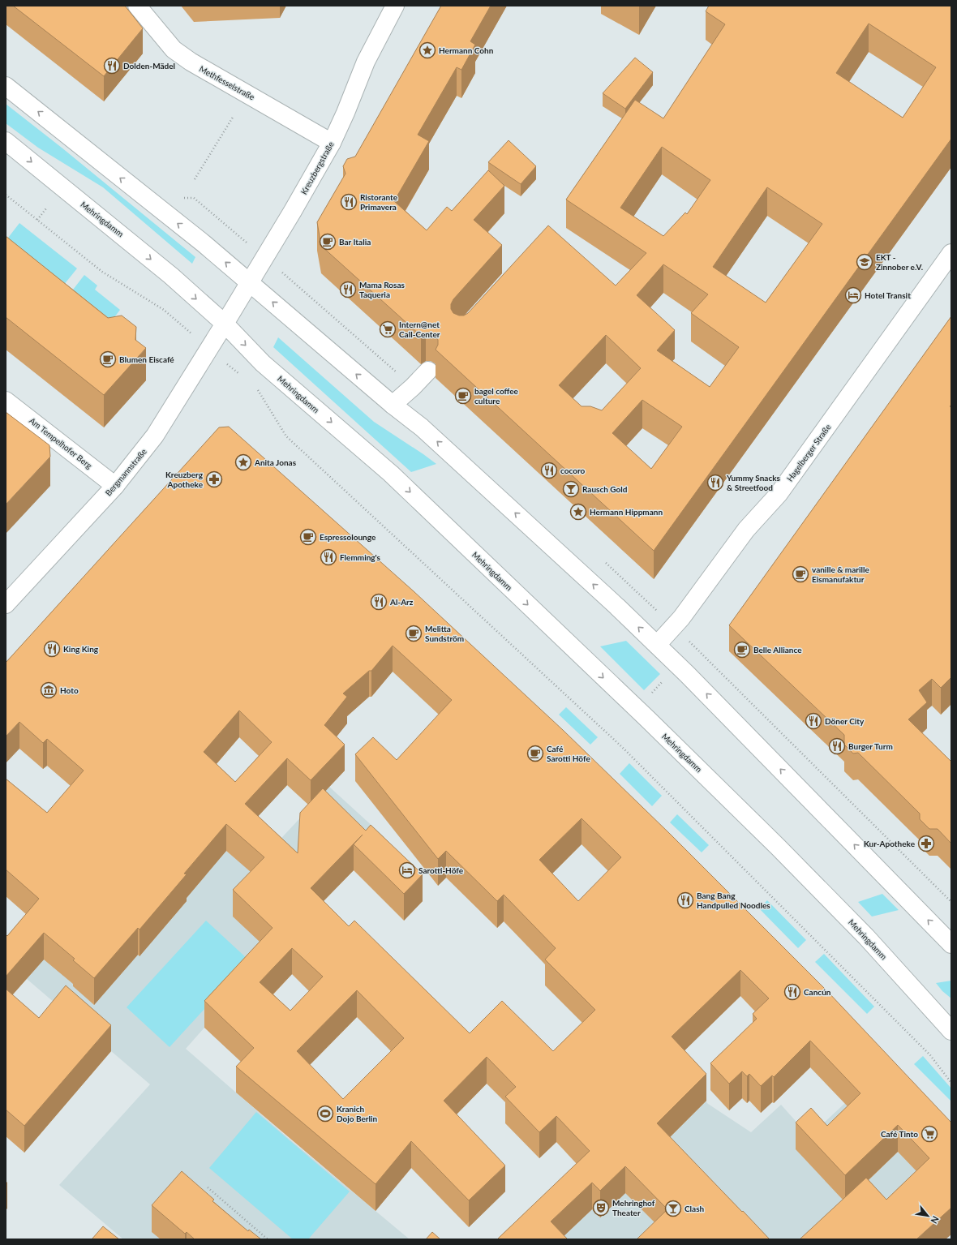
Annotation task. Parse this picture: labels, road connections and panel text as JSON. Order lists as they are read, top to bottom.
{
  "streets": {
    "main road": [
      "Methfesselstraße",
      "Kreuzbergstraße",
      "Mehringdamm",
      "Am Tempelhofer Berg",
      "Hagelberger Straße",
      "Bergmannstraße"
    ]
  },
  "crossings": [
    ["Methfesselstraße", "Kreuzbergstraße"],
    ["Kreuzbergstraße", "Mehringdamm"],
    ["Kreuzbergstraße", "Bergmannstraße"],
    ["Mehringdamm", "Bergmannstraße"],
    ["Am Tempelhofer Berg", "Bergmannstraße"]
  ],
  "places": {
    "place": ["Hermann Cohn", "Anita Jonas", "Hermann Hippmann"],
    "restaurant": [
      "Dolden-Mädel",
      "Ristorante Primavera",
      "Mama Rosas Taqueria",
      "cocoro",
      "Yummy Snacks & Streetfood",
      "Flemming's",
      "Al-Arz",
      "King King",
      "Döner City",
      "Burger Turm",
      "Bang Bang Handpulled Noodles",
      "Cancún"
    ],
    "cafe": [
      "Bar Italia",
      "Blumen Eiscafé",
      "bagel coffee culture",
      "Espressolounge",
      "vanille & marille Eismanufaktur",
      "Melitta Sundström",
      "Belle Alliance",
      "Café Sarotti Höfe"
    ],
    "school or university": ["EKT - Zinnober e.V."],
    "hotel": ["Hotel Transit", "Sarotti-Höfe"],
    "supermarket": ["Intern@net Call-Center", "Café Tinto"],
    "pharmacy": ["Kreuzberg Apotheke", "Kur-Apotheke"],
    "bar": ["Rausch Gold", "Clash"],
    "museum": ["Hoto"],
    "sports": ["Kranich Dojo Berlin"],
    "theatre": ["Mehringhof Theater"]
  },
  "north": "bottom right"
}
